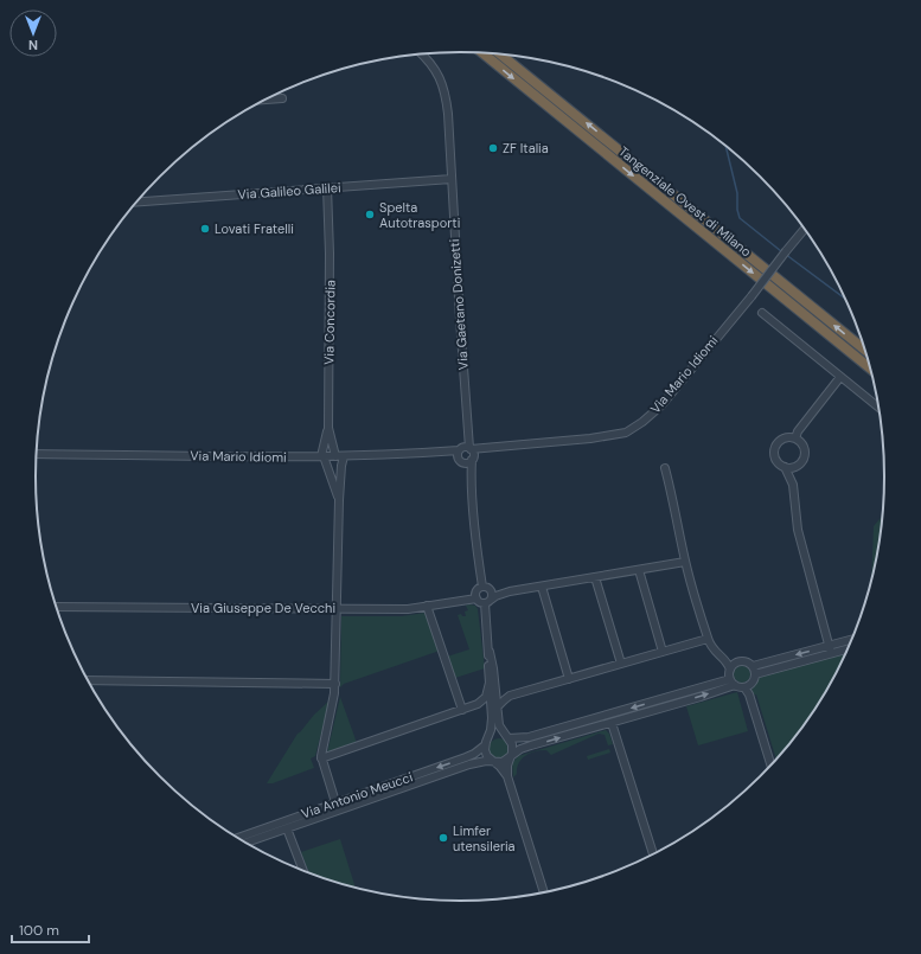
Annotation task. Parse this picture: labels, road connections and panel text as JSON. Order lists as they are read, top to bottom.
{
  "streets": {
    "highway": ["Tangenziale Ovest di Milano"],
    "street": [
      "Via Galileo Galilei",
      "Via Gaetano Donizetti",
      "Via Concordia",
      "Via Mario Idiomi",
      "Via Giuseppe De Vecchi",
      "Via Antonio Meucci"
    ]
  },
  "crossings": [
    ["Via Galileo Galilei", "Via Gaetano Donizetti"],
    ["Via Galileo Galilei", "Via Concordia"],
    ["Via Gaetano Donizetti", "Via Mario Idiomi"],
    ["Via Concordia", "Via Mario Idiomi"]
  ],
  "places": [
    "ZF Italia",
    "Spelta Autotrasporti",
    "Lovati Fratelli",
    "Limfer utensileria"
  ],
  "scale_bar": "100 m",
  "north": "bottom"
}
